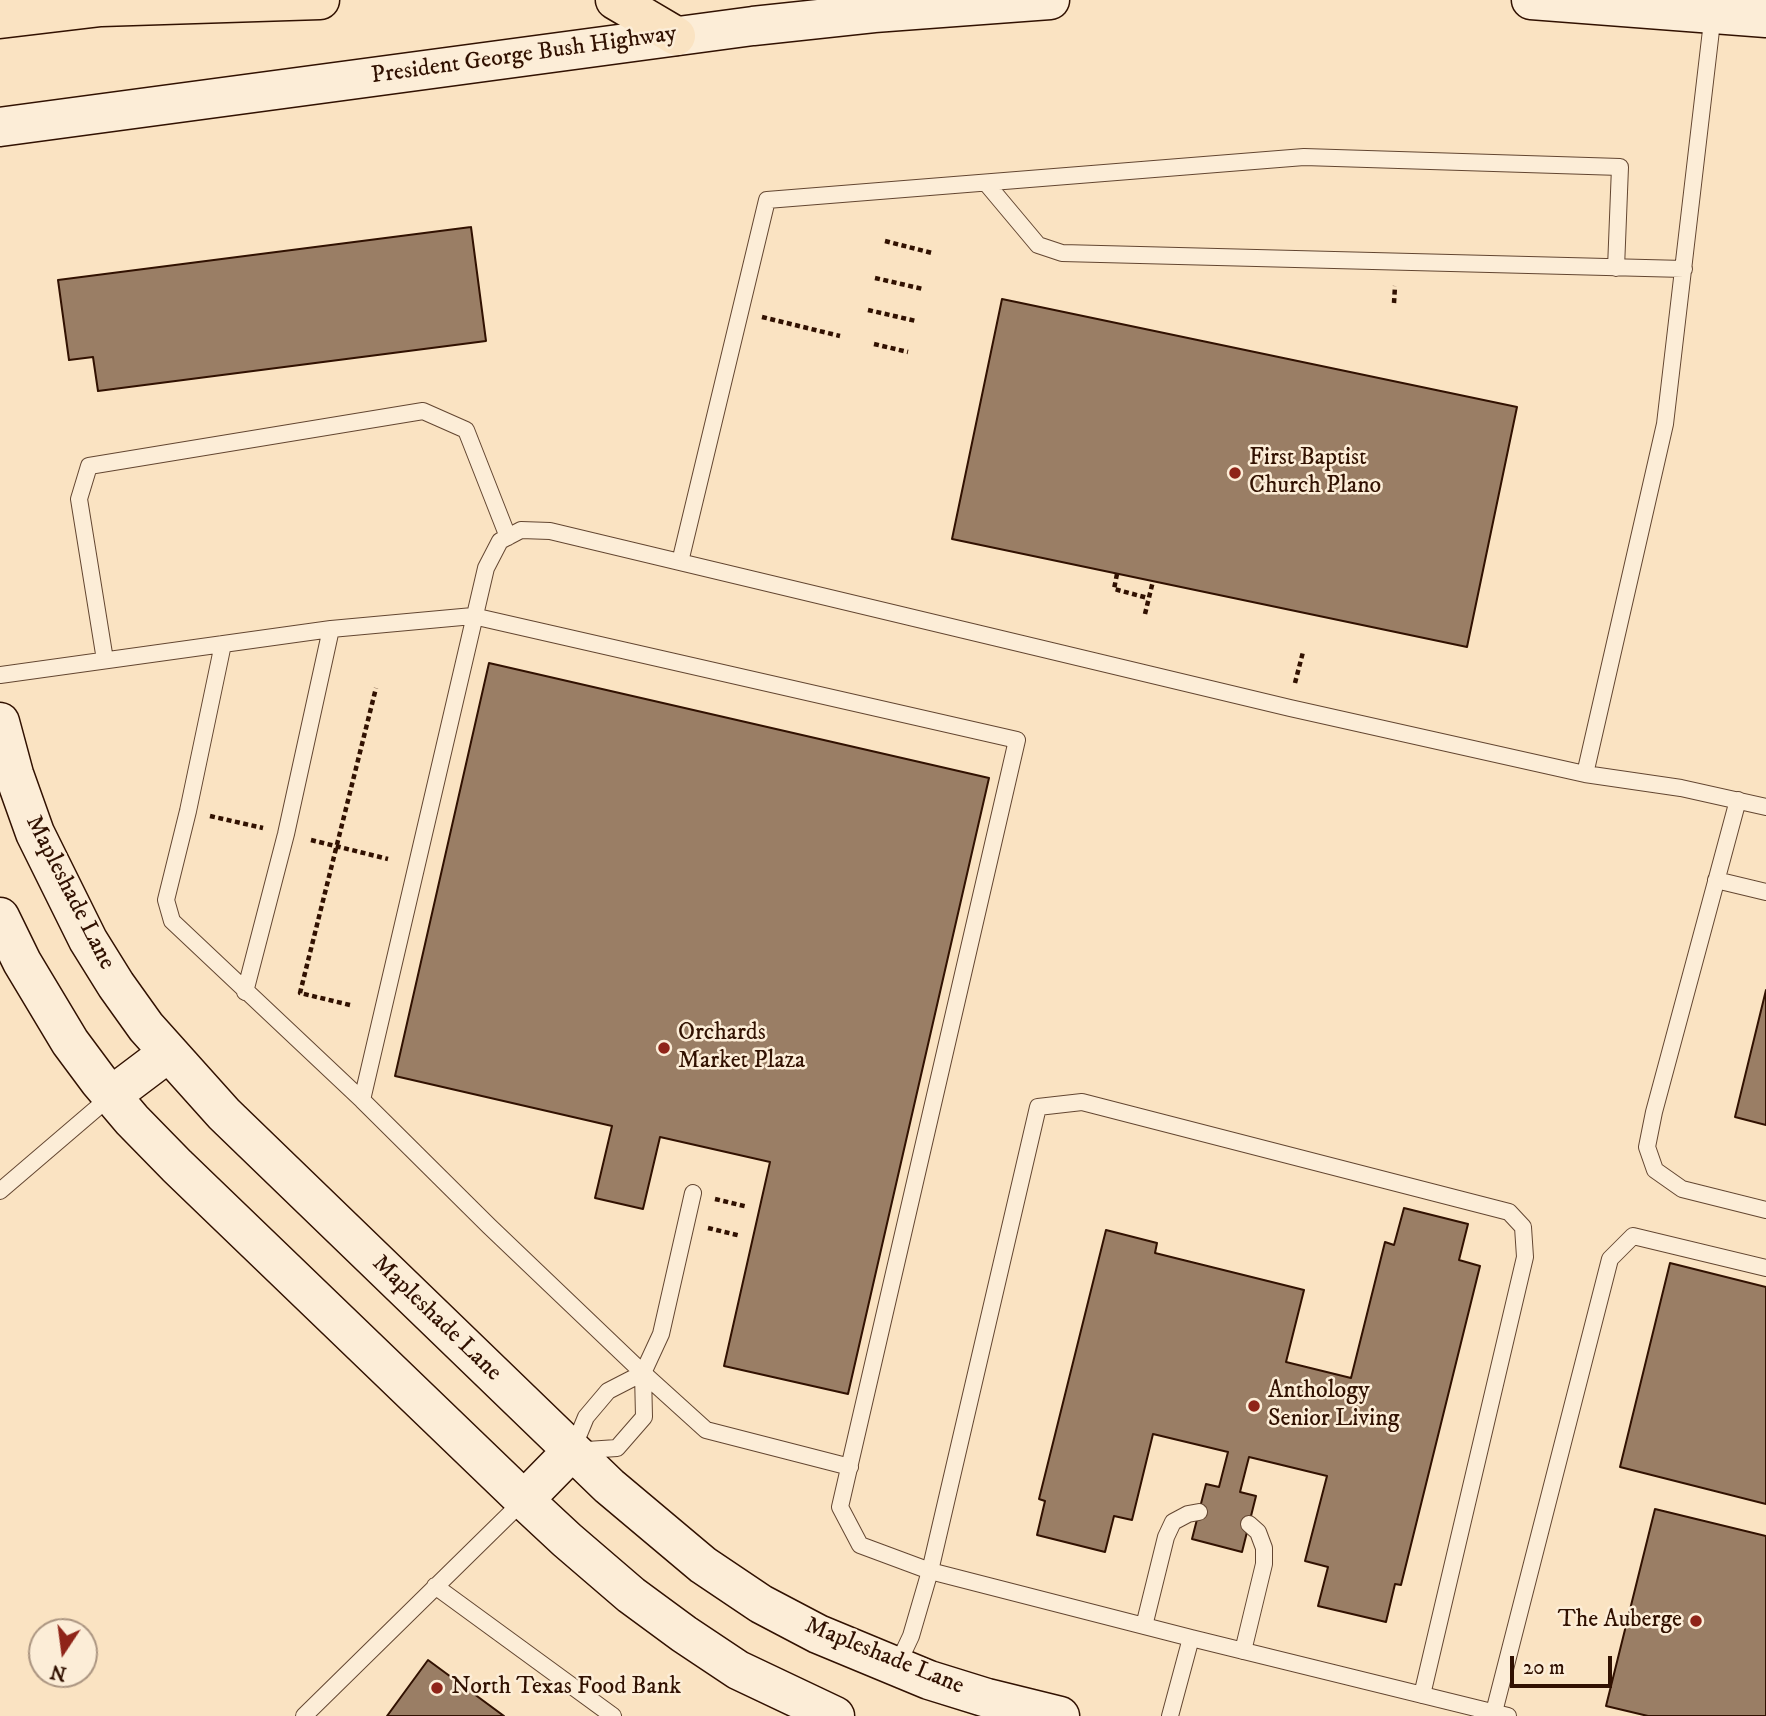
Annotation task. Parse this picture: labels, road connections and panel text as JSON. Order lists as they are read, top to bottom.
{
  "streets": {
    "main road": ["President George Bush Highway", "Mapleshade Lane"]
  },
  "places": [
    "First Baptist Church Plano",
    "Orchards Market Plaza",
    "Anthology Senior Living",
    "The Auberge",
    "North Texas Food Bank"
  ],
  "scale_bar": "20 m",
  "north": "bottom"
}
